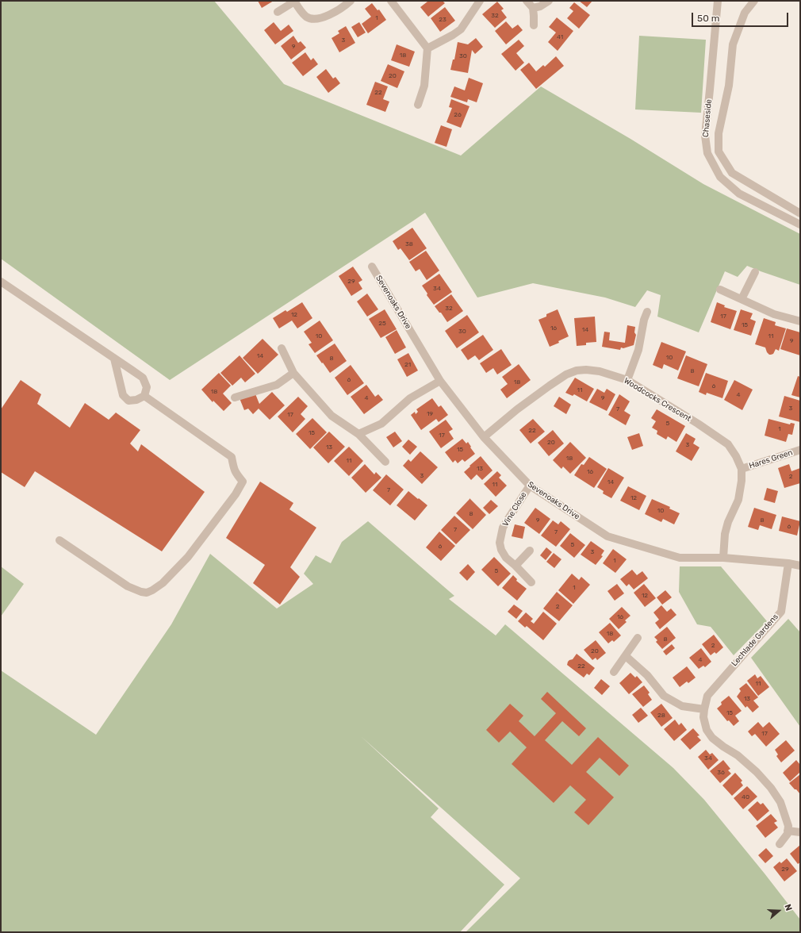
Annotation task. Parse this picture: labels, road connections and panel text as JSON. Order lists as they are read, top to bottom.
{
  "streets": {
    "street": [
      "Chaseside",
      "Sevenoaks Drive",
      "Woodcocks Crescent",
      "Hares Green",
      "Vine Close",
      "Lechlade Gardens"
    ]
  },
  "crossings": [
    ["Sevenoaks Drive", "Woodcocks Crescent"],
    ["Sevenoaks Drive", "Vine Close"],
    ["Sevenoaks Drive", "Lechlade Gardens"],
    ["Woodcocks Crescent", "Hares Green"]
  ],
  "house_numbers": [
    "32",
    "1",
    "23",
    "41",
    "3",
    "9",
    "18",
    "30",
    "20",
    "22",
    "26",
    "38",
    "29",
    "34",
    "32",
    "12",
    "17",
    "25",
    "15",
    "16",
    "14",
    "30",
    "10",
    "11",
    "9",
    "14",
    "10",
    "8",
    "21",
    "8",
    "6",
    "18",
    "6",
    "11",
    "18",
    "4",
    "4",
    "9",
    "3",
    "7",
    "19",
    "17",
    "5",
    "1",
    "22",
    "15",
    "17",
    "20",
    "3",
    "13",
    "15",
    "18",
    "11",
    "13",
    "16",
    "3",
    "2",
    "14",
    "11",
    "7",
    "12",
    "10",
    "8",
    "9",
    "8",
    "6",
    "7",
    "7",
    "5",
    "6",
    "3",
    "1",
    "5",
    "1",
    "12",
    "2",
    "16",
    "18",
    "8",
    "2",
    "20",
    "4",
    "22",
    "11",
    "13",
    "15",
    "28",
    "17",
    "34",
    "36",
    "40",
    "29"
  ],
  "scale_bar": "50 m",
  "north": "right"
}
